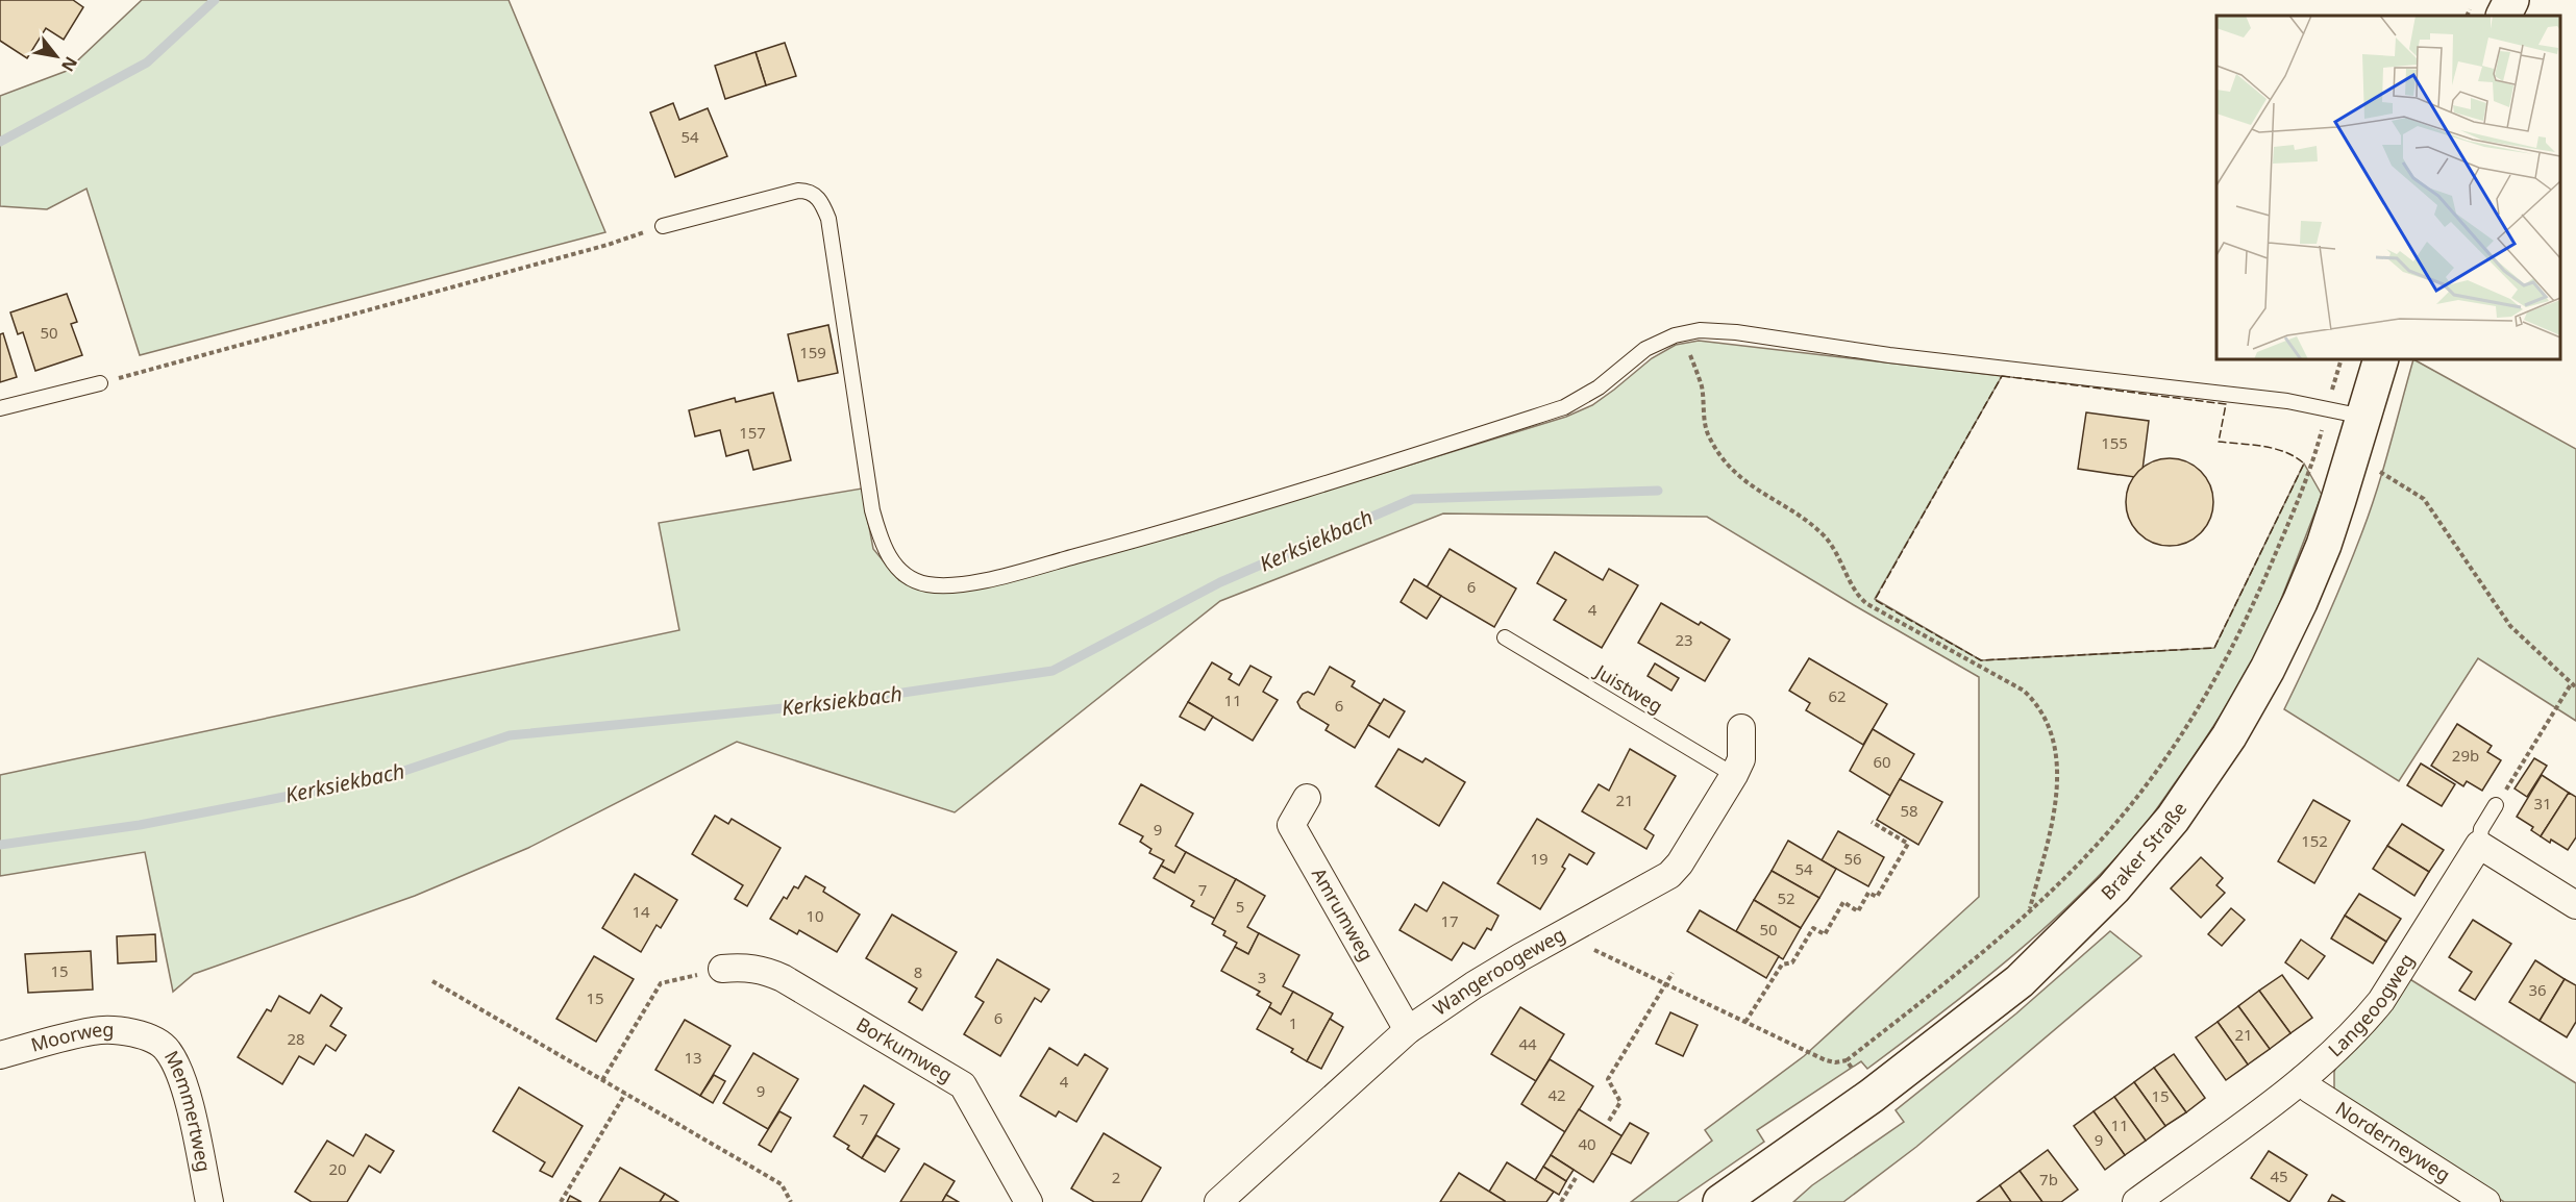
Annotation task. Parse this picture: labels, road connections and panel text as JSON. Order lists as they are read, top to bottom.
{
  "streets": {
    "main road": ["Braker Straße"],
    "street": [
      "Amrumweg",
      "Wangeroogeweg",
      "Langeoogweg",
      "Moorweg",
      "Borkumweg",
      "Memmertweg",
      "Norderneyweg"
    ],
    "lane": ["Juistweg"]
  },
  "crossings": [
    ["Juistweg", "Wangeroogeweg"],
    ["Amrumweg", "Wangeroogeweg"],
    ["Langeoogweg", "Norderneyweg"],
    ["Moorweg", "Memmertweg"]
  ],
  "water": ["Kerksiekbach"],
  "house_numbers": [
    "54",
    "50",
    "159",
    "157",
    "155",
    "6",
    "4",
    "23",
    "62",
    "11",
    "6",
    "29b",
    "60",
    "21",
    "31",
    "58",
    "9",
    "152",
    "19",
    "56",
    "54",
    "7",
    "52",
    "5",
    "14",
    "10",
    "17",
    "50",
    "15",
    "8",
    "3",
    "36",
    "15",
    "6",
    "1",
    "21",
    "28",
    "44",
    "13",
    "4",
    "9",
    "42",
    "15",
    "7",
    "11",
    "9",
    "40",
    "20",
    "45",
    "2",
    "7b"
  ],
  "north": "bottom right"
}
